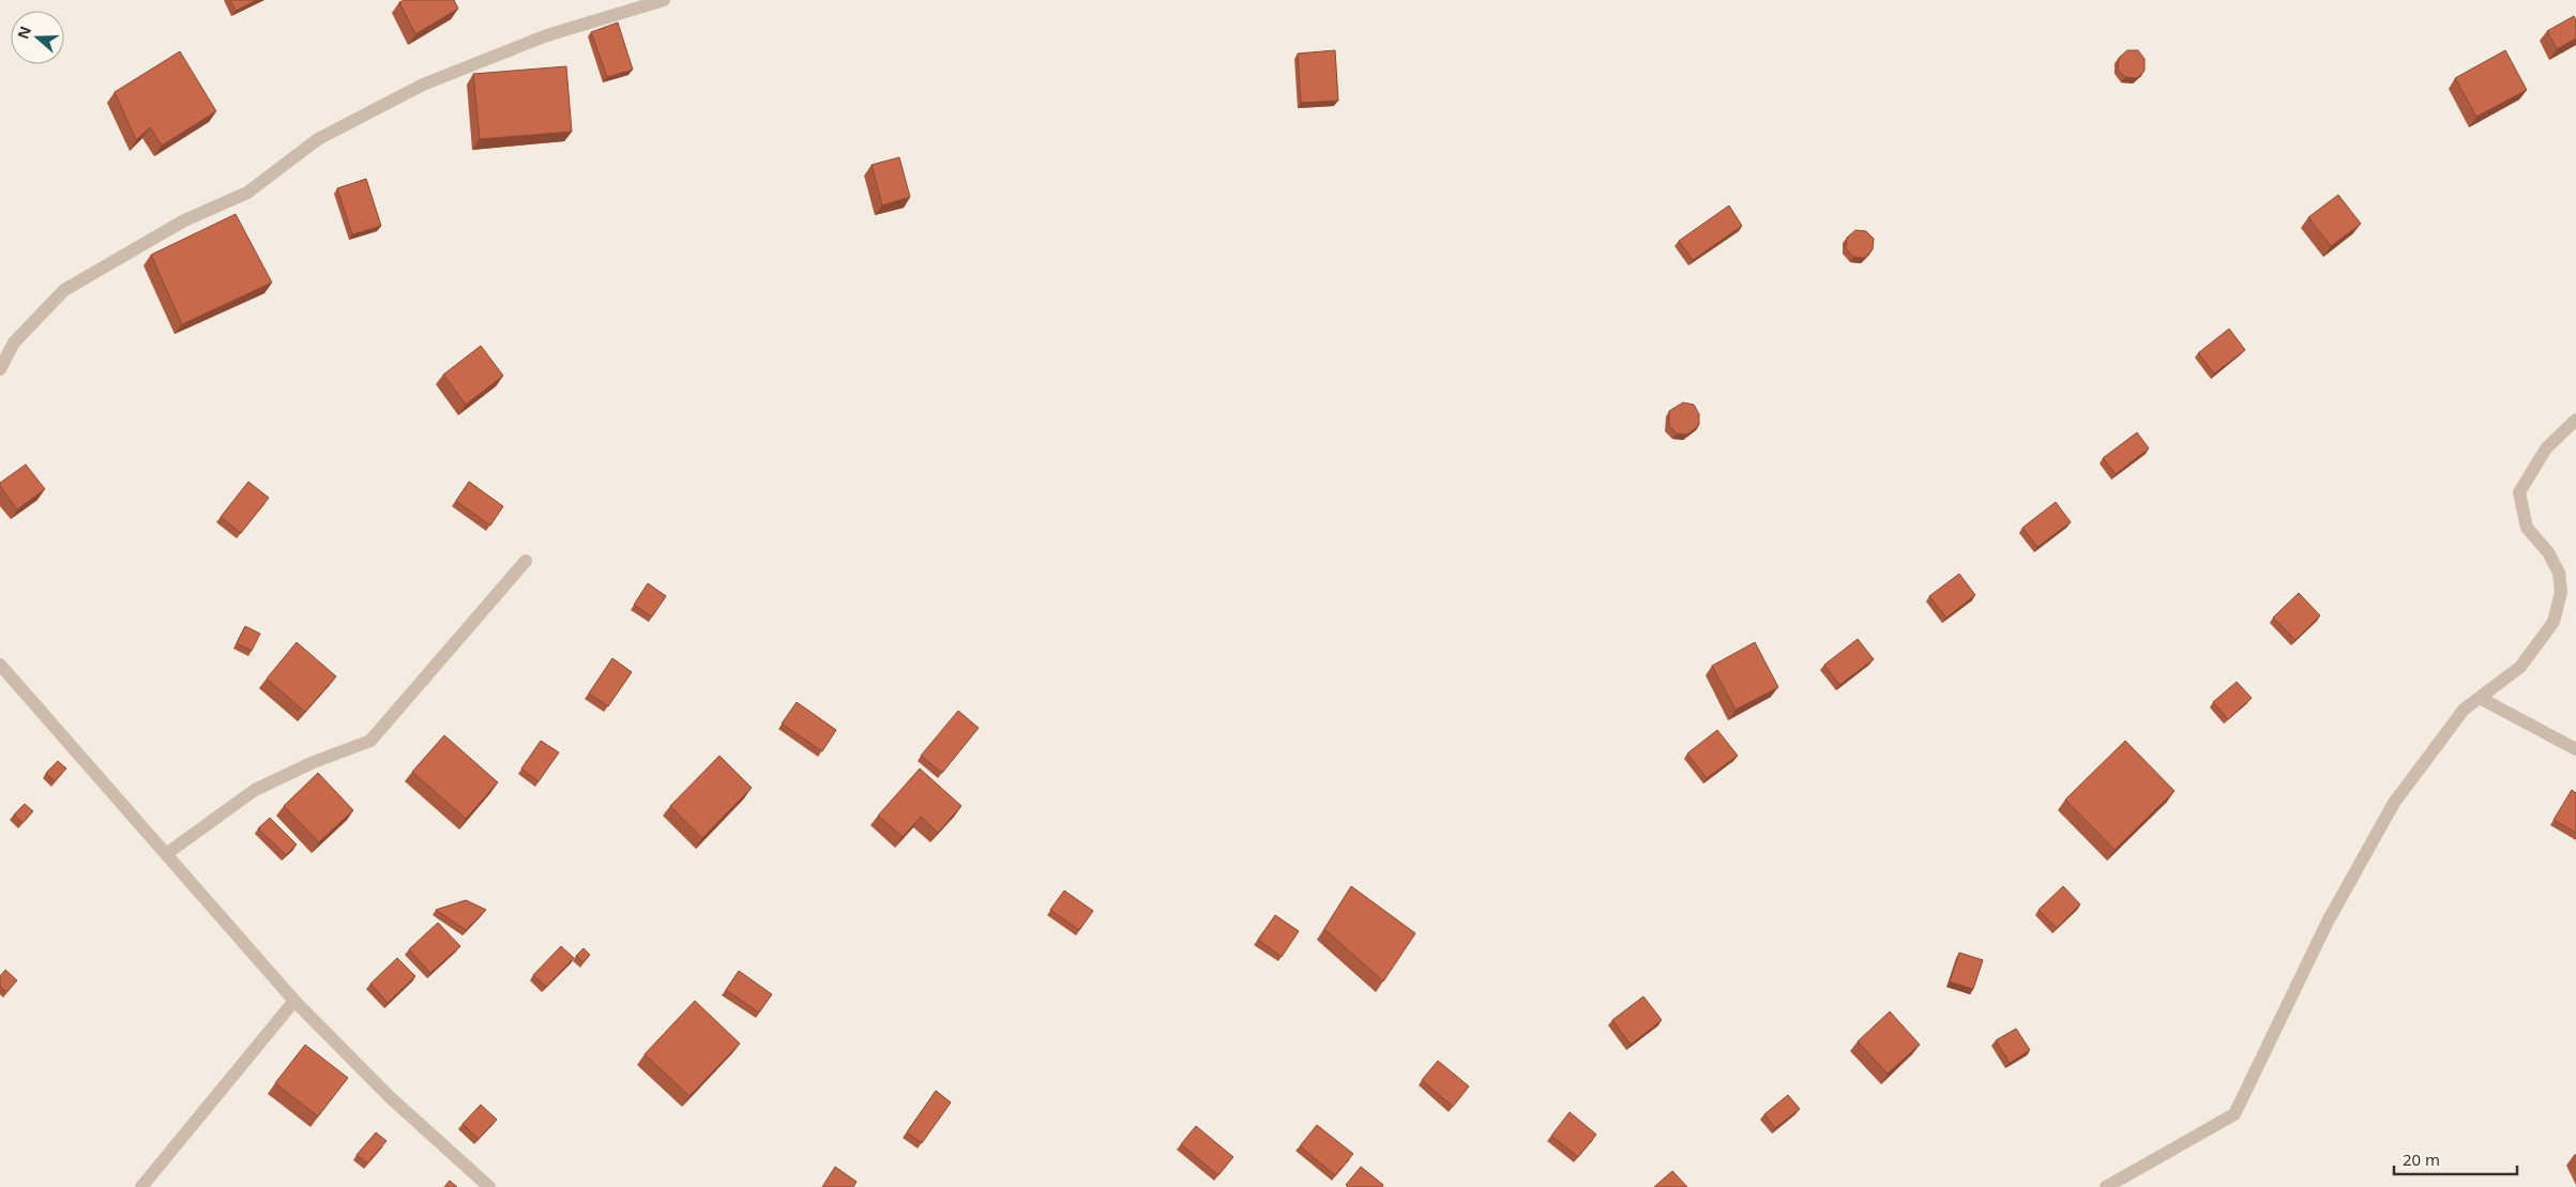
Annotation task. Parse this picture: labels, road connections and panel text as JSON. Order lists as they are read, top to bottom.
{
  "scale_bar": "20 m",
  "north": "left"
}
